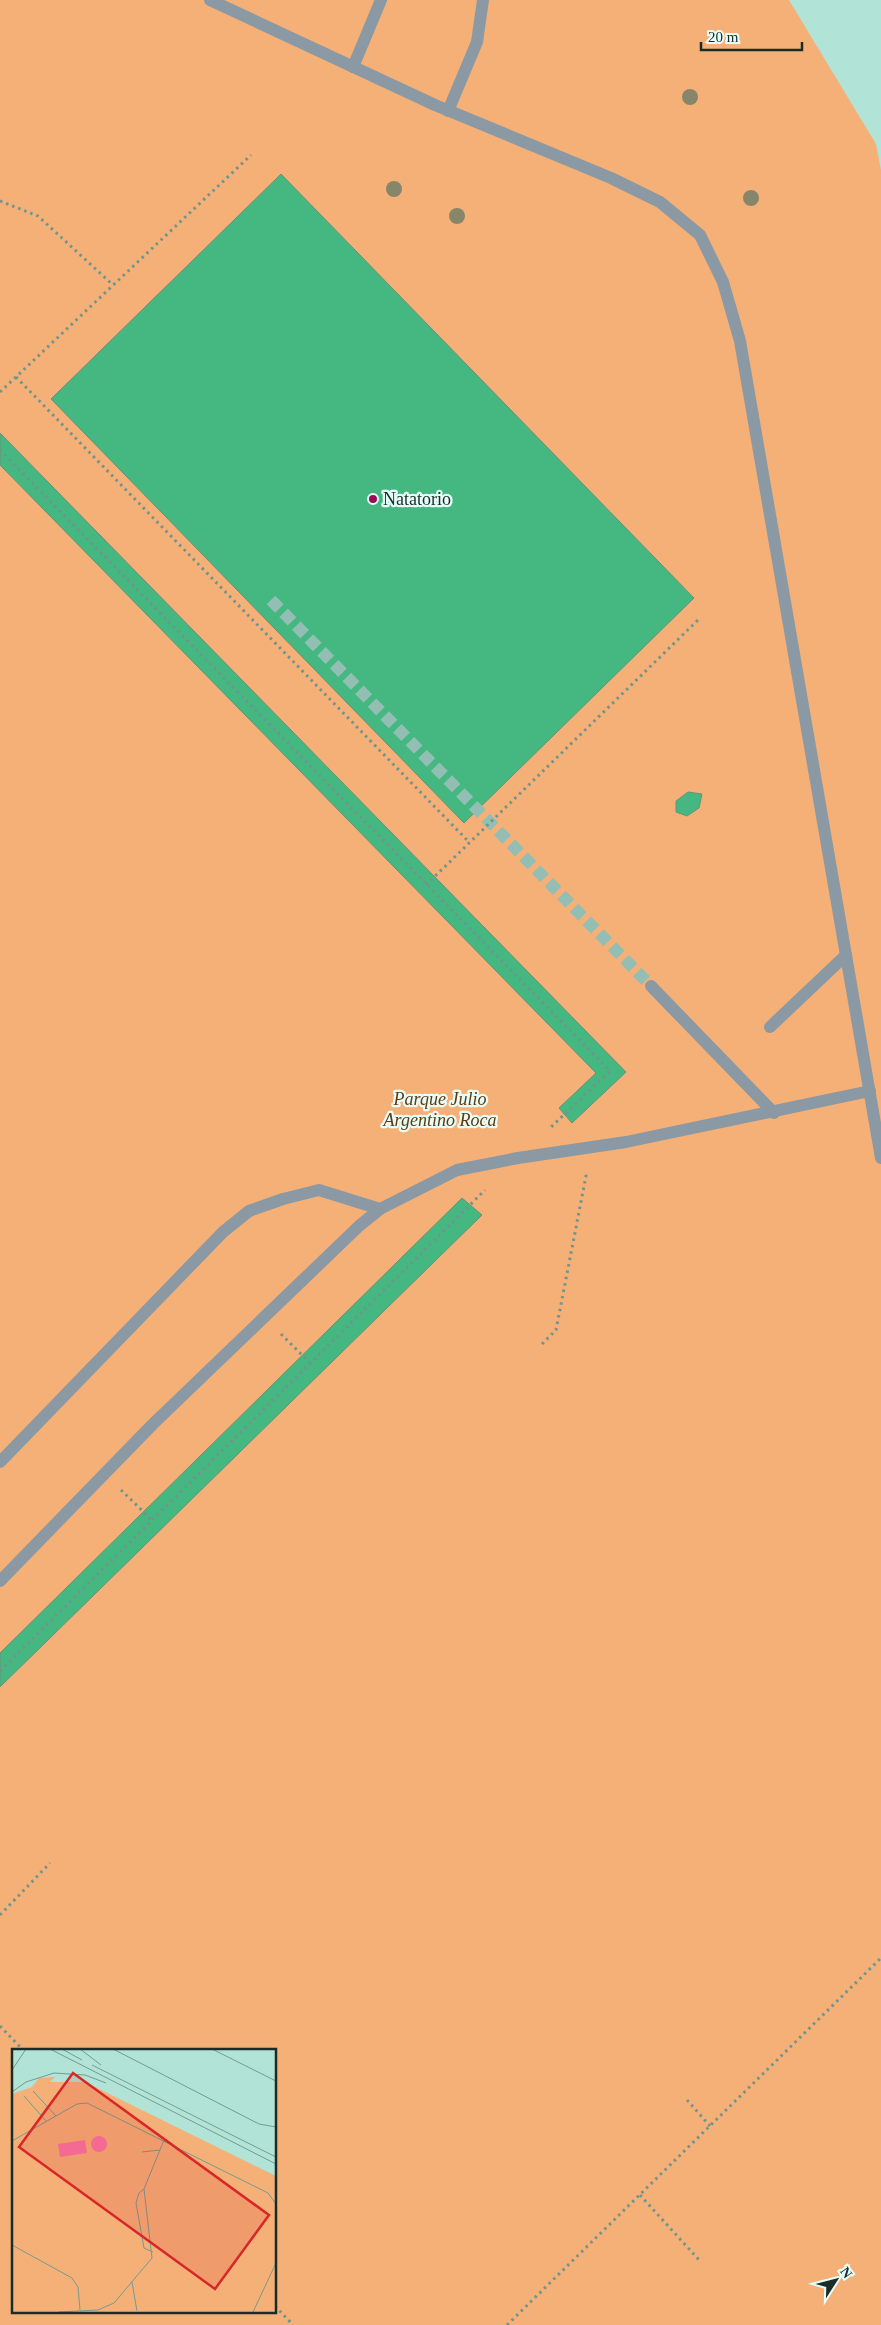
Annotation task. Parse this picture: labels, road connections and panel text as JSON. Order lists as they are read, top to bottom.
{
  "parks": ["Parque Julio Argentino Roca"],
  "places": ["Natatorio"],
  "scale_bar": "20 m",
  "north": "top right"
}
